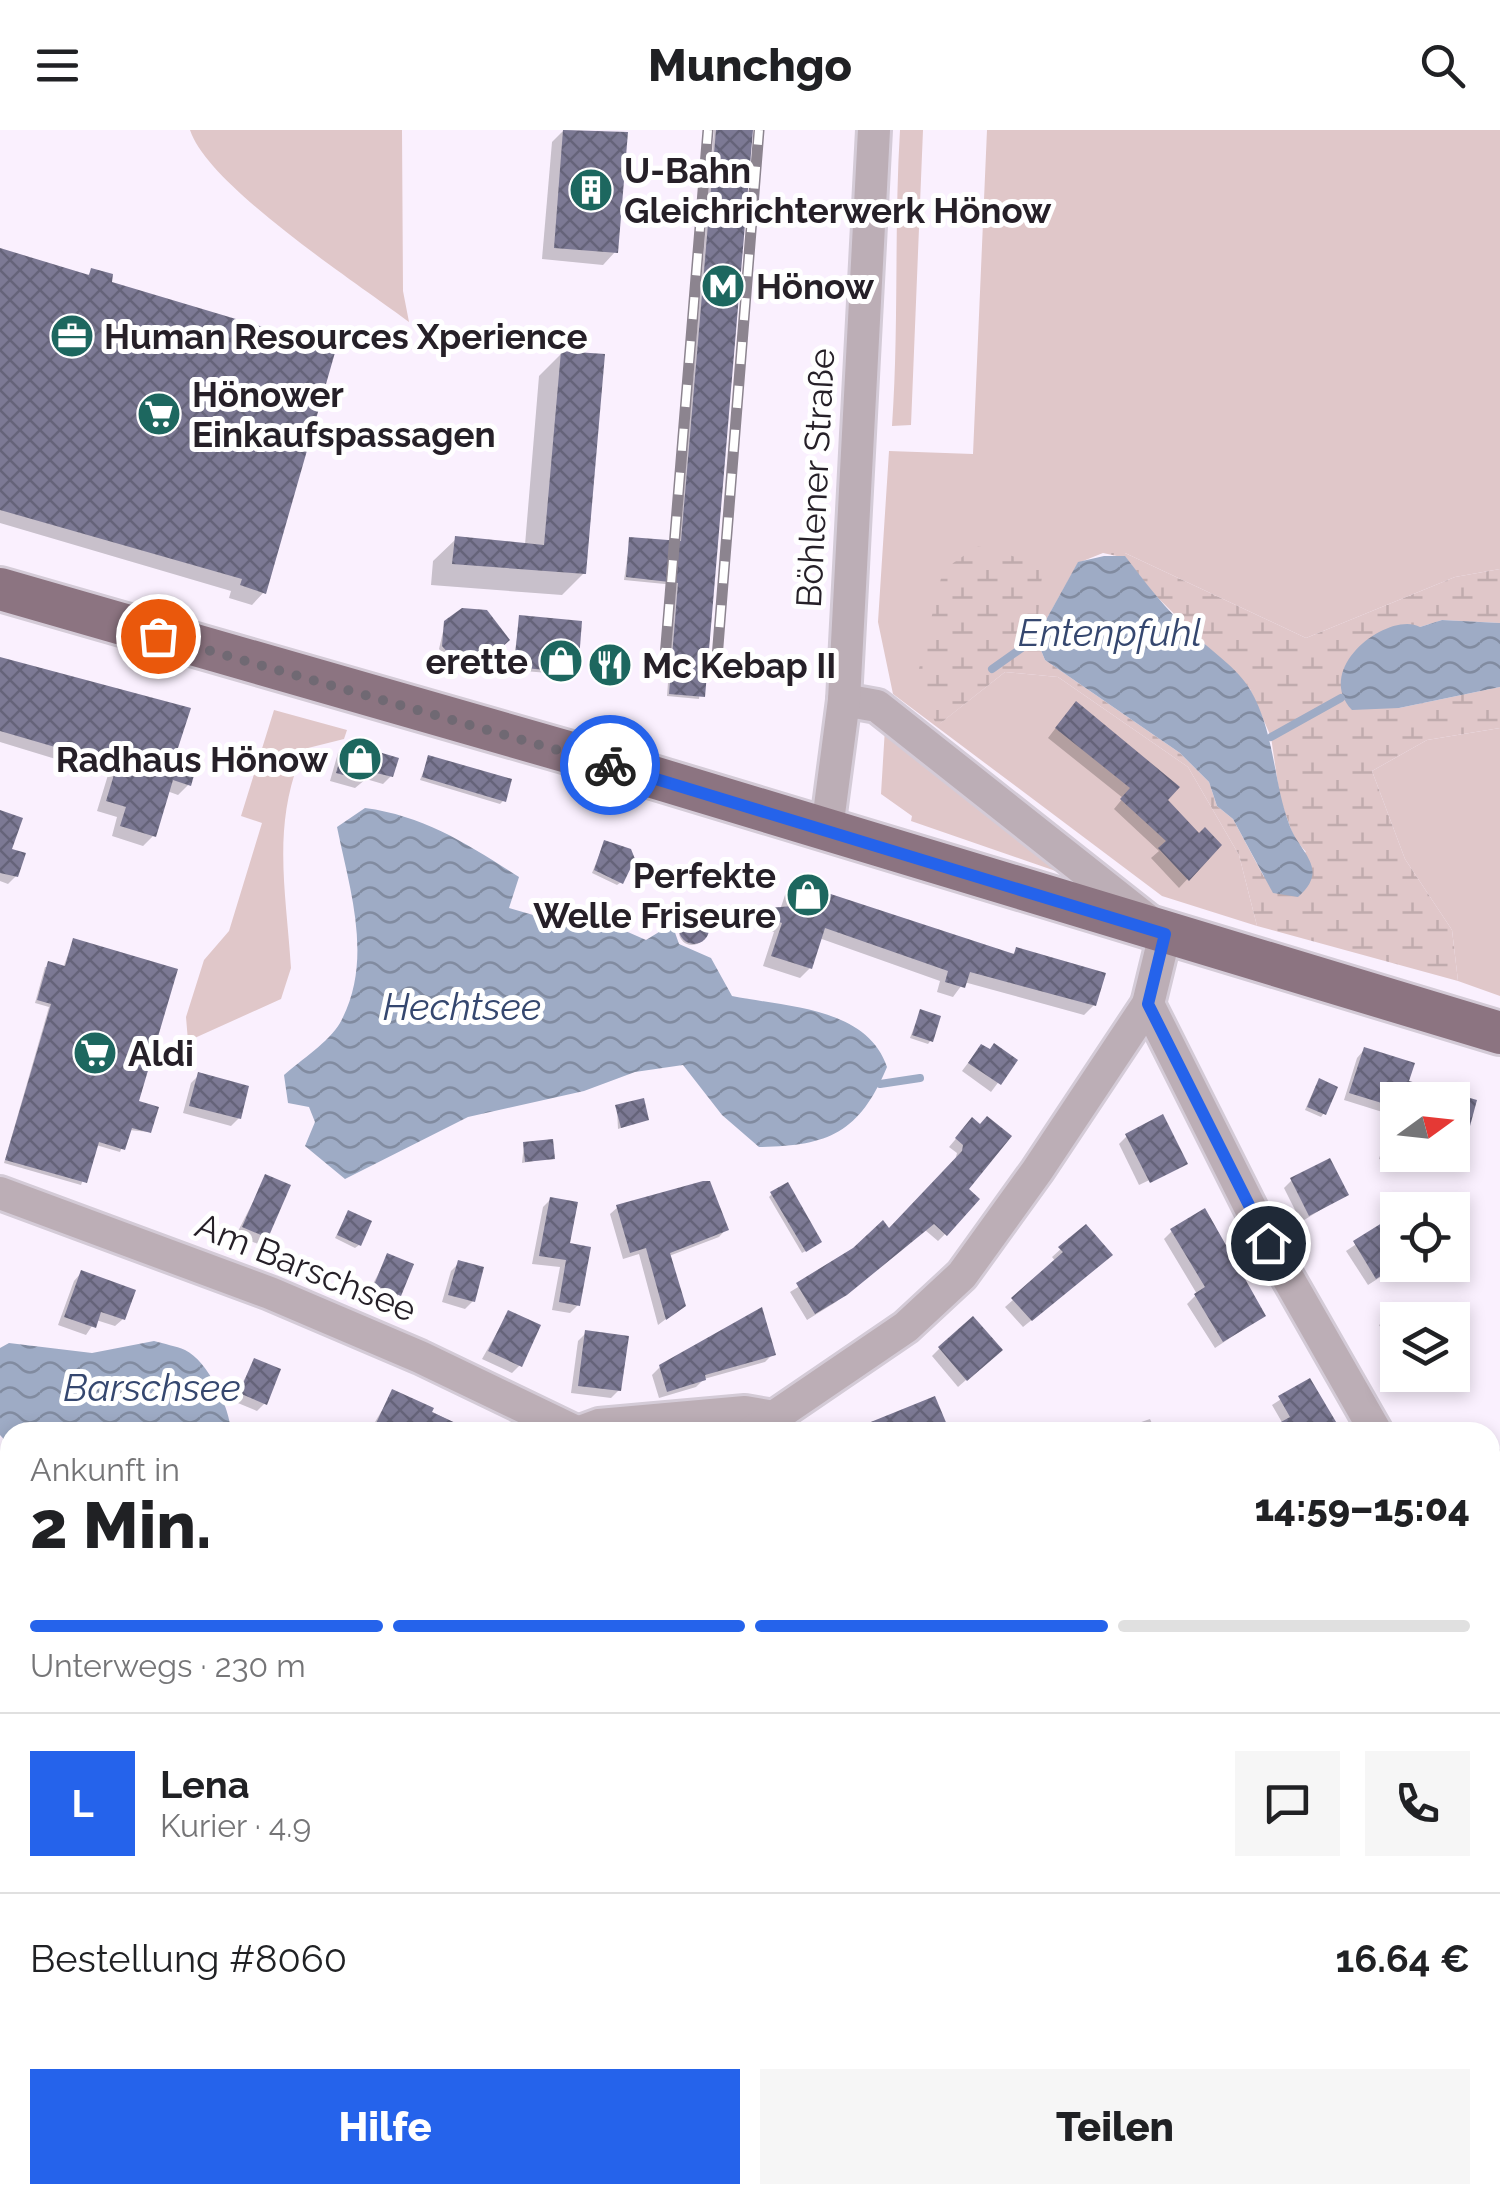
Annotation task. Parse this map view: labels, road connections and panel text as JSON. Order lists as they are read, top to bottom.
{
  "streets": {
    "street": ["Böhlener Straße", "Am Barschsee"]
  },
  "water": ["Entenpfuhl", "Hechtsee", "Barschsee"],
  "places": {
    "building": ["U-Bahn Gleichrichterwerk Hönow"],
    "metro station": ["Hönow"],
    "office": ["Human Resources Xperience"],
    "supermarket": ["Hönower Einkaufspassagen", "Aldi"],
    "shop": ["erette", "Radhaus Hönow", "Perfekte Welle Friseure"],
    "restaurant": ["Mc Kebap II"]
  },
  "north": "right",
  "page": {
    "header": "Munchgo",
    "heading": ["2 Min.", "Ankunft in", "14:59–15:04"],
    "panel": [
      "Lena",
      "Kurier · 4.9",
      "Bestellung #8060",
      "16.64 €"
    ],
    "bar": "Unterwegs · 230 m",
    "round": "L",
    "buttons": ["Hilfe", "Teilen"]
  }
}
